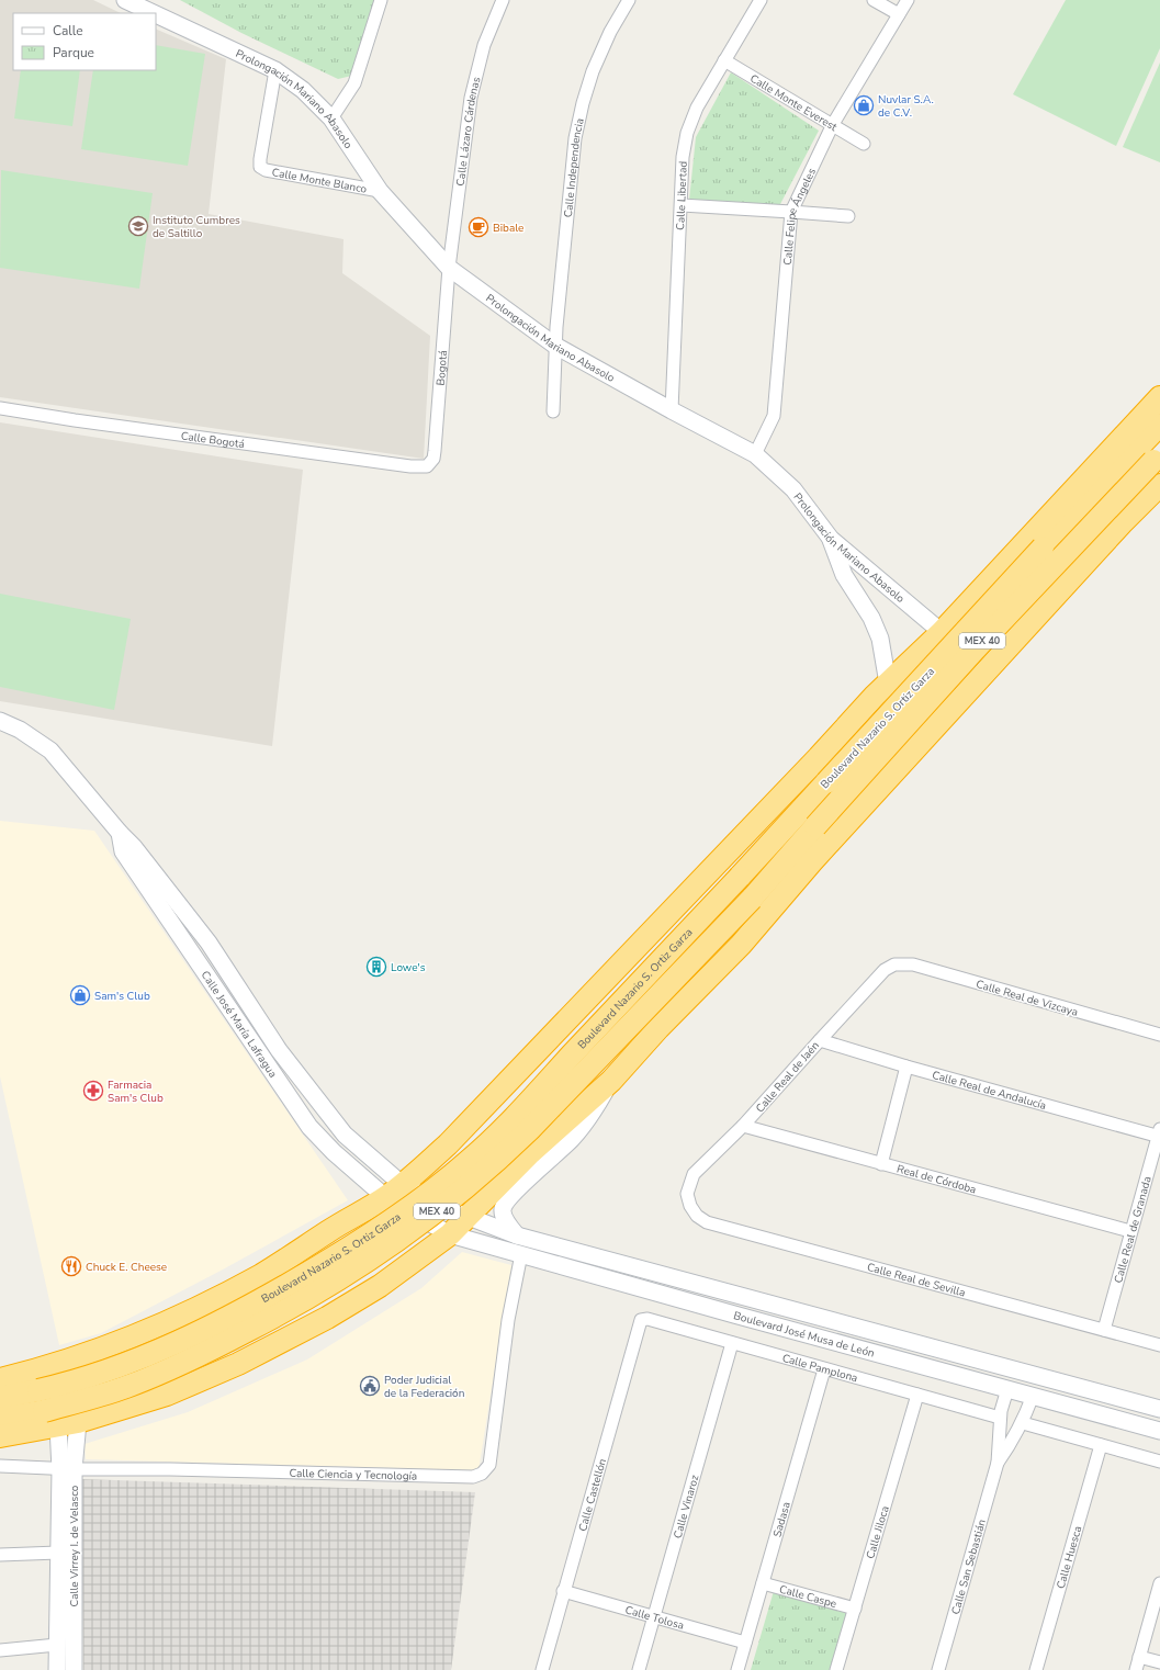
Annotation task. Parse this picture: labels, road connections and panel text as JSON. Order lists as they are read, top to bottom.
{
  "streets": {
    "highway": ["MEX 40", "Boulevard Nazario S. Ortiz Garza"],
    "main road": [
      "Prolongación Mariano Abasolo",
      "Calle José María Lafragua",
      "Boulevard José Musa de León",
      "Calle Virrey I. de Velasco"
    ],
    "street": [
      "Calle Monte Everest",
      "Calle Lázaro Cárdenas",
      "Calle Independencia",
      "Calle Monte Blanco",
      "Calle Libertad",
      "Calle Felipe Ángeles",
      "Bogotá",
      "Calle Bogotá",
      "Calle Real de Vizcaya",
      "Calle Real de Jaén",
      "Calle Real de Andalucía",
      "Real de Córdoba",
      "Calle Real de Granada",
      "Calle Real de Sevilla",
      "Calle Pamplona",
      "Calle Ciencia y Tecnología",
      "Calle Castellón",
      "Calle Vinaroz",
      "Sadasa",
      "Calle Jiloca",
      "Calle Huesca",
      "Calle San Sebastián",
      "Calle Caspe",
      "Calle Tolosa"
    ]
  },
  "crossings": [
    ["Prolongación Mariano Abasolo", "Calle Lázaro Cárdenas"],
    ["Prolongación Mariano Abasolo", "Calle Independencia"],
    ["Prolongación Mariano Abasolo", "Calle Monte Blanco"],
    ["Prolongación Mariano Abasolo", "Calle Libertad"],
    ["Prolongación Mariano Abasolo", "Calle Felipe Ángeles"],
    ["Prolongación Mariano Abasolo", "Bogotá"],
    ["Calle Monte Everest", "Calle Libertad"],
    ["Calle Monte Everest", "Calle Felipe Ángeles"],
    ["Calle Lázaro Cárdenas", "Bogotá"],
    ["Bogotá", "Calle Bogotá"],
    ["Boulevard Nazario S. Ortiz Garza", "Calle Virrey I. de Velasco"],
    ["Calle Real de Vizcaya", "Calle Real de Jaén"],
    ["Calle José María Lafragua", "Boulevard José Musa de León"],
    ["Calle Real de Jaén", "Calle Real de Andalucía"],
    ["Calle Real de Jaén", "Real de Córdoba"],
    ["Calle Real de Jaén", "Calle Real de Sevilla"],
    ["Calle Real de Andalucía", "Calle Real de Granada"],
    ["Real de Córdoba", "Calle Real de Granada"],
    ["Calle Real de Granada", "Calle Real de Sevilla"],
    ["Boulevard José Musa de León", "Calle Ciencia y Tecnología"],
    ["Boulevard José Musa de León", "Calle San Sebastián"],
    ["Calle Pamplona", "Calle Castellón"],
    ["Calle Pamplona", "Calle Vinaroz"],
    ["Calle Pamplona", "Sadasa"],
    ["Calle Pamplona", "Calle Jiloca"],
    ["Calle Pamplona", "Calle San Sebastián"],
    ["Calle Ciencia y Tecnología", "Calle Virrey I. de Velasco"],
    ["Calle Castellón", "Calle Tolosa"],
    ["Calle Vinaroz", "Calle Tolosa"],
    ["Sadasa", "Calle Caspe"],
    ["Sadasa", "Calle Tolosa"],
    ["Calle Jiloca", "Calle Caspe"]
  ],
  "places": {
    "shop": ["Nuvlar S.A. de C.V.", "Sam's Club"],
    "school or university": ["Instituto Cumbres de Saltillo"],
    "cafe": ["Bibale"],
    "building": ["Lowe's"],
    "pharmacy": ["Farmacia Sam's Club"],
    "restaurant": ["Chuck E. Cheese"],
    "public building": ["Poder Judicial de la Federación"]
  },
  "legend": ["Calle", "Parque"]
}
